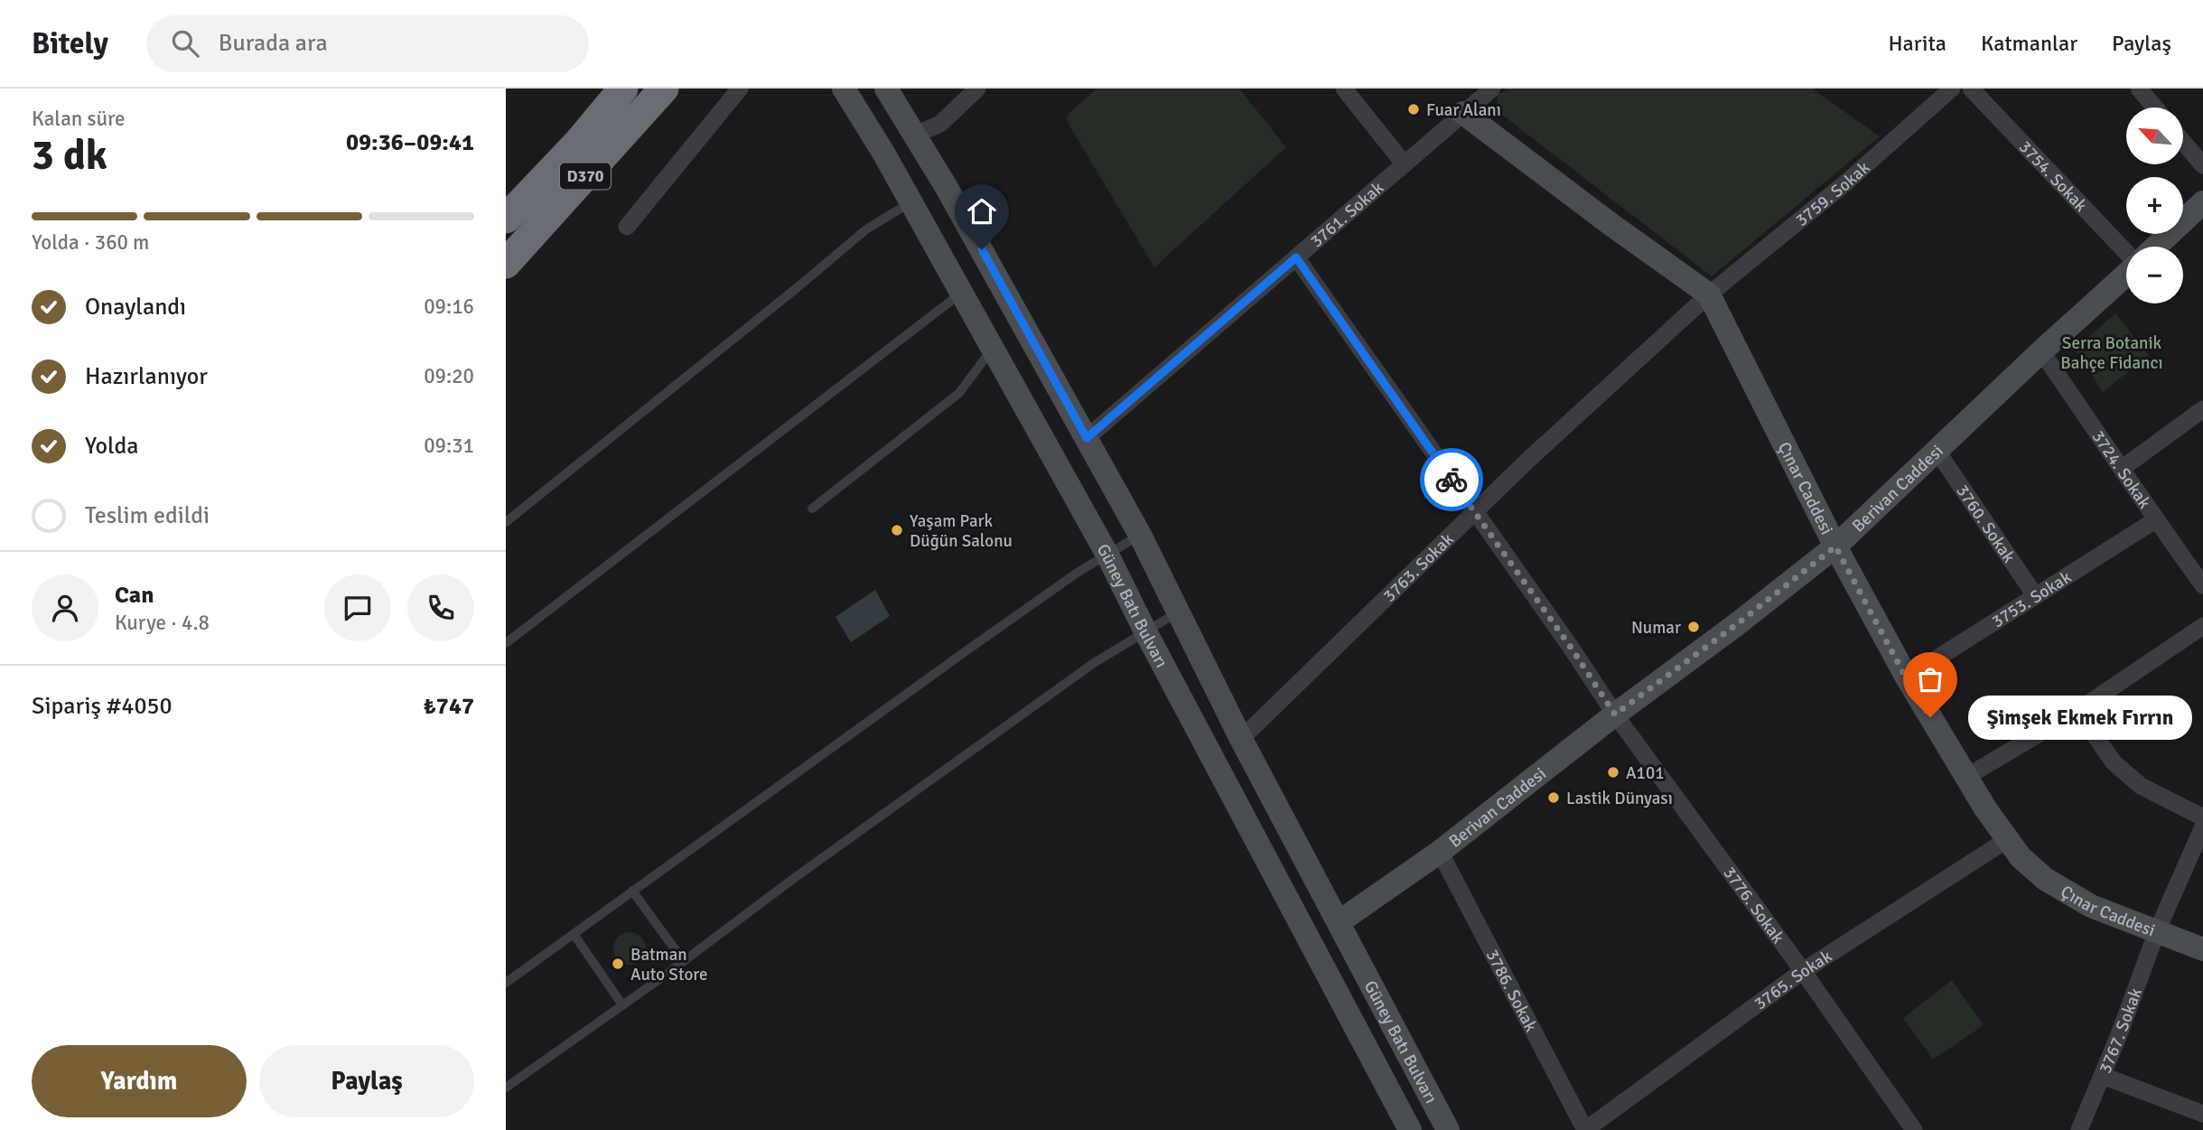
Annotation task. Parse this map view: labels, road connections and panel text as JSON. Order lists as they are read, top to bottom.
{
  "streets": {
    "highway": ["D370"],
    "street": [
      "3754. Sokak",
      "3759. Sokak",
      "3761. Sokak",
      "3724. Sokak",
      "Çınar Caddesi",
      "Berivan Caddesi",
      "3760. Sokak",
      "3763. Sokak",
      "3753. Sokak",
      "Güney Batı Bulvarı",
      "3776. Sokak",
      "3765. Sokak",
      "3786. Sokak",
      "3767. Sokak"
    ]
  },
  "crossings": [
    ["3759. Sokak", "Çınar Caddesi"],
    ["3759. Sokak", "3763. Sokak"],
    ["3761. Sokak", "Çınar Caddesi"],
    ["3761. Sokak", "Güney Batı Bulvarı"],
    ["3761. Sokak", "3776. Sokak"],
    ["3724. Sokak", "Berivan Caddesi"],
    ["3724. Sokak", "3753. Sokak"],
    ["Çınar Caddesi", "Berivan Caddesi"],
    ["Çınar Caddesi", "3763. Sokak"],
    ["Çınar Caddesi", "3753. Sokak"],
    ["Çınar Caddesi", "3765. Sokak"],
    ["Çınar Caddesi", "3767. Sokak"],
    ["Berivan Caddesi", "3760. Sokak"],
    ["Berivan Caddesi", "Güney Batı Bulvarı"],
    ["Berivan Caddesi", "3776. Sokak"],
    ["Berivan Caddesi", "3786. Sokak"],
    ["3760. Sokak", "3753. Sokak"],
    ["3763. Sokak", "Güney Batı Bulvarı"],
    ["3763. Sokak", "3776. Sokak"],
    ["3776. Sokak", "3765. Sokak"],
    ["3765. Sokak", "3786. Sokak"]
  ],
  "parks": ["Serra Botanik Bahçe Fidancı"],
  "places": [
    "Fuar Alanı",
    "Yaşam Park Düğün Salonu",
    "Numar",
    "Şimşek Ekmek Fırrın",
    "A101",
    "Lastik Dünyası",
    "Batman Auto Store"
  ],
  "north": "top left",
  "page": {
    "header": "Bitely",
    "search": "Burada ara",
    "nav": ["Harita", "Katmanlar", "Paylaş"],
    "heading": ["3 dk", "Kalan süre", "09:36–09:41"],
    "panel": [
      "Can",
      "Kurye · 4.8",
      "Sipariş #4050",
      "₺747"
    ],
    "map_buttons": ["+", "−"],
    "bar": "Yolda · 360 m",
    "list": [
      ["Onaylandı", "09:16"],
      ["Hazırlanıyor", "09:20"],
      ["Yolda", "09:31"],
      "Teslim edildi"
    ],
    "bubble": "Şimşek Ekmek Fırrın",
    "buttons": ["Yardım", "Paylaş"]
  }
}
